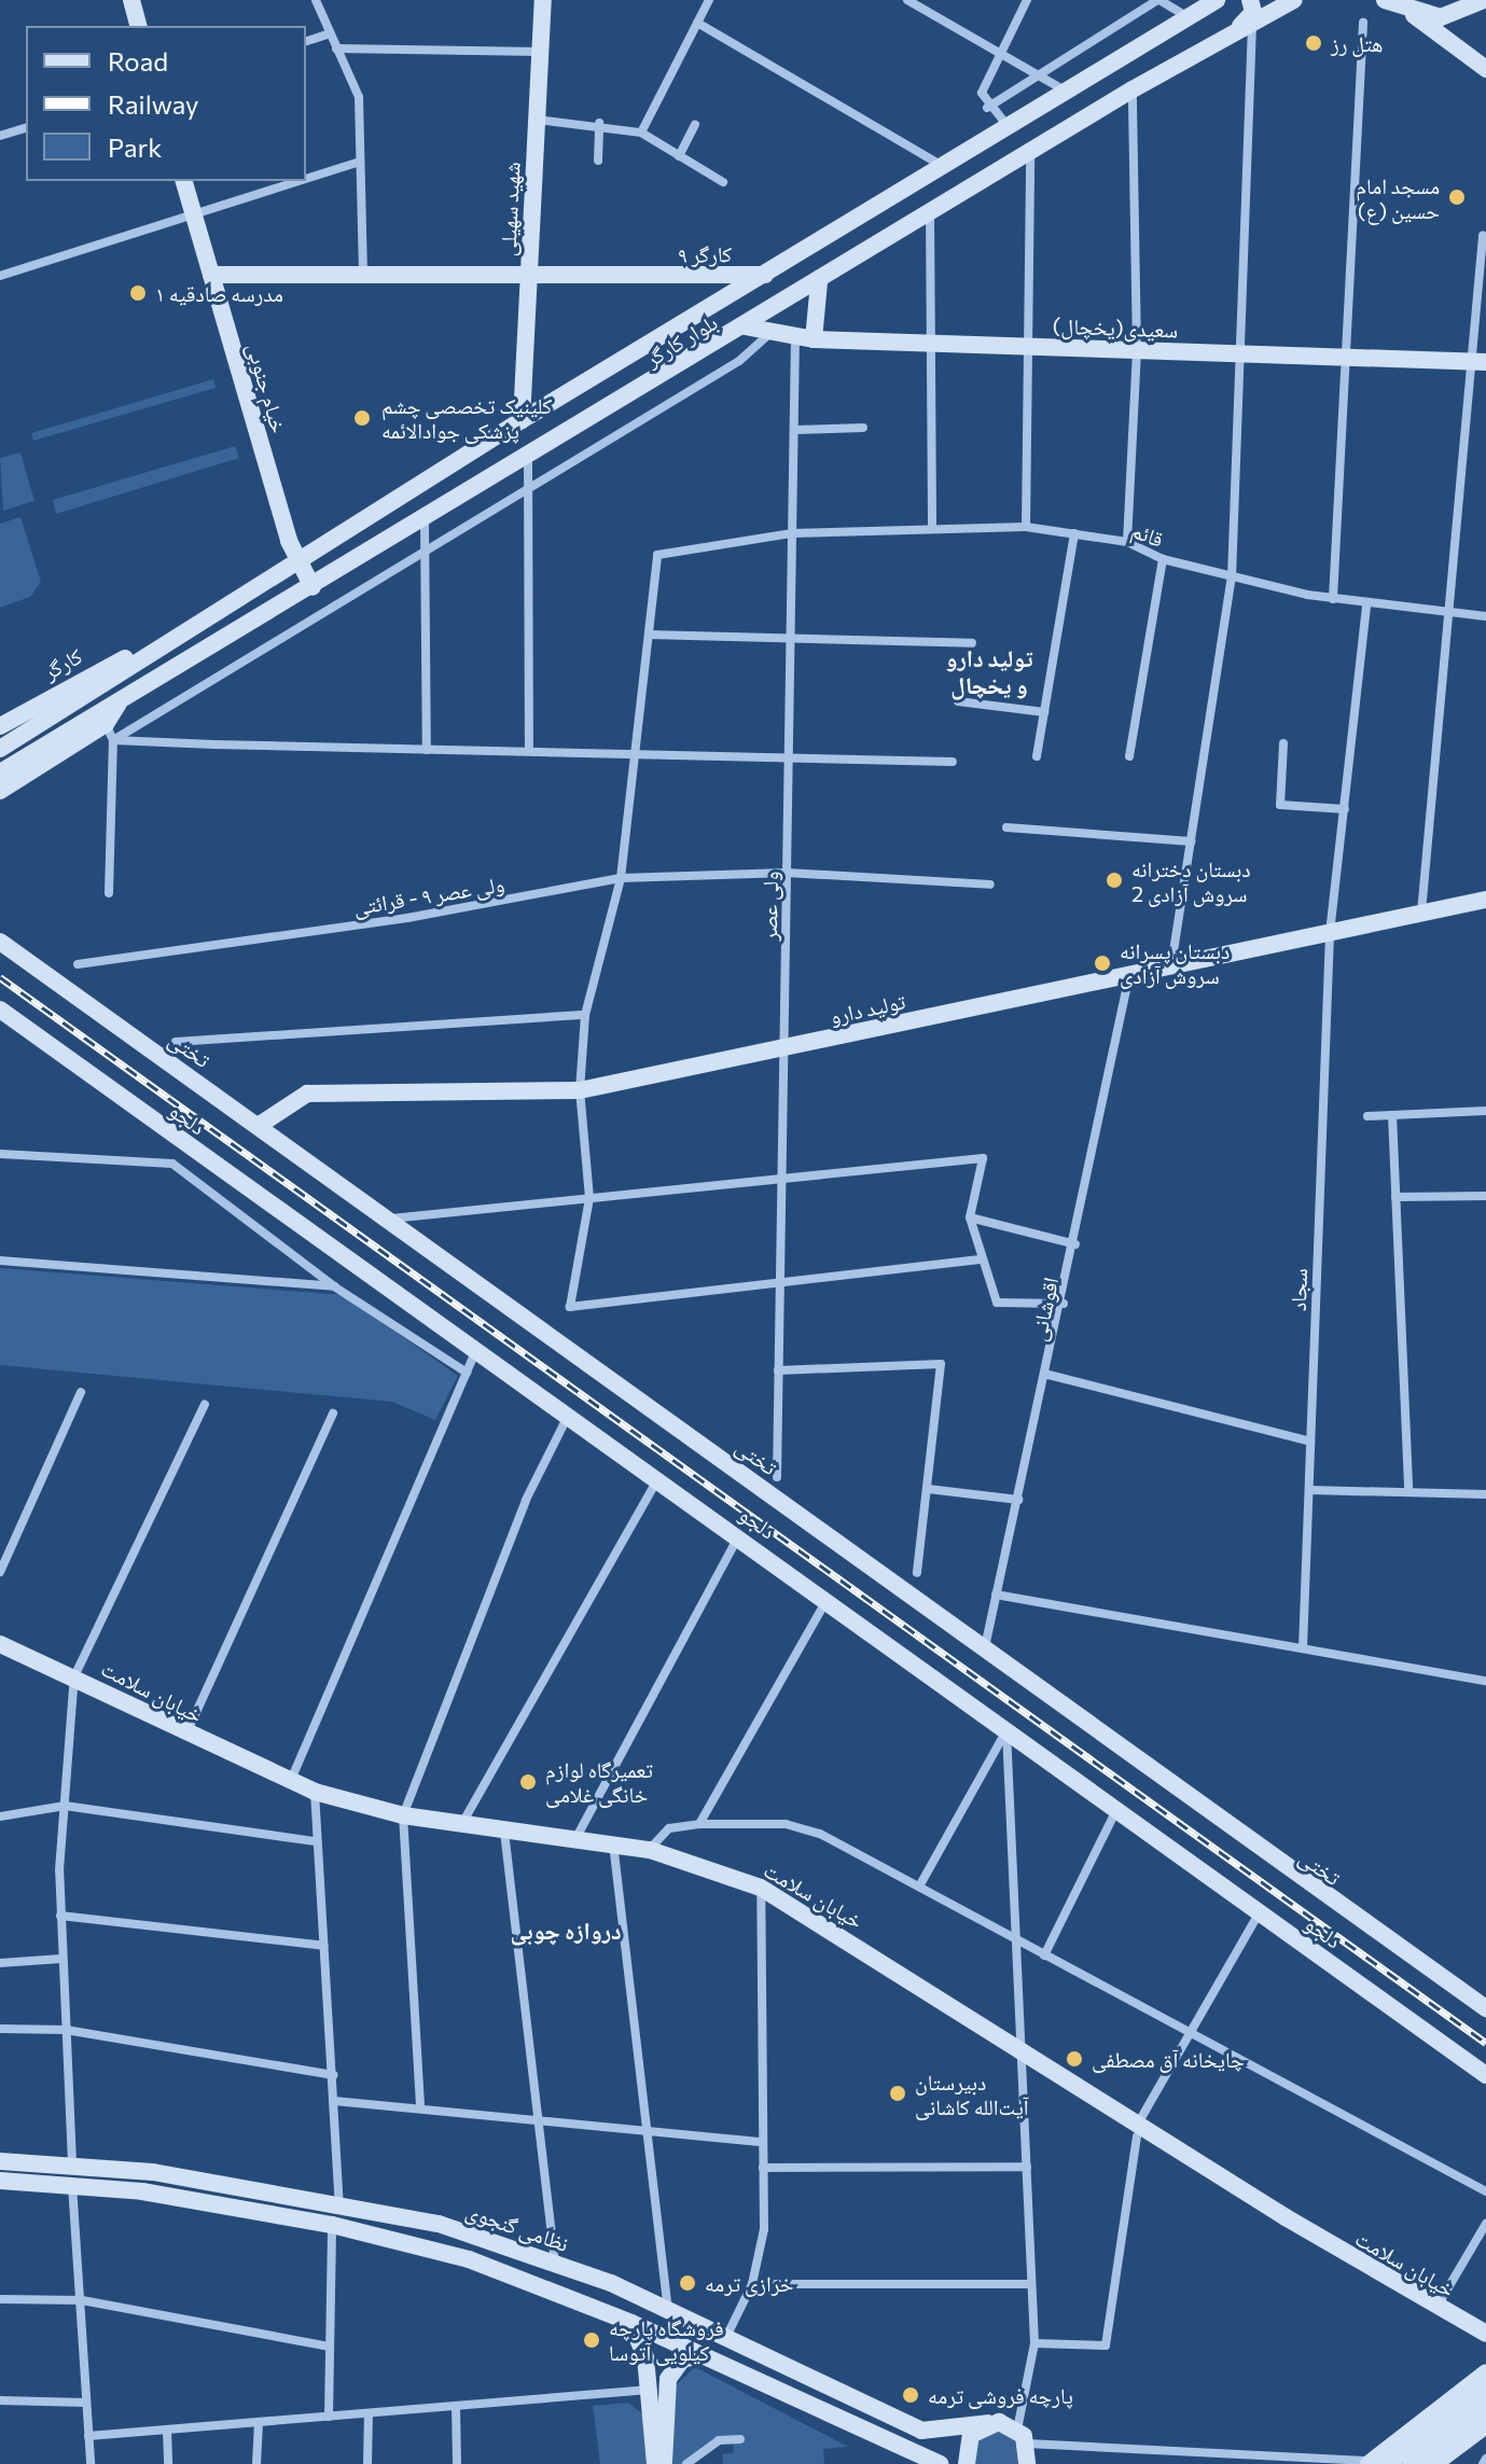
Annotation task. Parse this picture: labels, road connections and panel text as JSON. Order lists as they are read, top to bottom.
{
  "streets": {
    "street": [
      "شهید سهیلی",
      "کارگر ۹",
      "سعیدی(یخچال)",
      "بلوار کارگر",
      "خیام جنوبی",
      "قائم",
      "کارگر",
      "ولی عصر ۹ - قرائتی",
      "ولی عصر",
      "تولید دارو",
      "تختی",
      "دلجو",
      "سجاد",
      "اقوشانی",
      "خیابان سلامت",
      "نظامی گنجوی"
    ]
  },
  "crossings": [
    ["شهید سهیلی", "کارگر ۹"],
    ["شهید سهیلی", "بلوار کارگر"],
    ["کارگر ۹", "بلوار کارگر"],
    ["کارگر ۹", "خیام جنوبی"],
    ["سعیدی(یخچال)", "بلوار کارگر"],
    ["سعیدی(یخچال)", "ولی عصر"],
    ["بلوار کارگر", "خیام جنوبی"],
    ["بلوار کارگر", "کارگر"],
    ["قائم", "ولی عصر"],
    ["قائم", "سجاد"],
    ["ولی عصر ۹ - قرائتی", "ولی عصر"],
    ["ولی عصر", "تولید دارو"],
    ["تولید دارو", "تختی"],
    ["تولید دارو", "سجاد"],
    ["تولید دارو", "اقوشانی"],
    ["تختی", "اقوشانی"]
  ],
  "districts": ["تولید دارو و یخچال", "دروازه چوبی"],
  "places": [
    "هتل رز",
    "مسجد امام حسین (ع)",
    "مدرسه صادقیه ۱",
    "کلینیک تخصصی چشم پزشکی جوادالائمه",
    "دبستان دخترانه سروش آزادی 2",
    "دبستان پسرانه سروش آزادی",
    "تعمیرگاه لوازم خانگی غلامی",
    "چایخانه آق مصطفی",
    "دبیرستان آیت‌الله کاشانی",
    "خرازی ترمه",
    "فروشگاه پارچه کیلویی آتوسا",
    "پارچه فروشی ترمه"
  ],
  "legend": ["Road", "Railway", "Park"]
}
